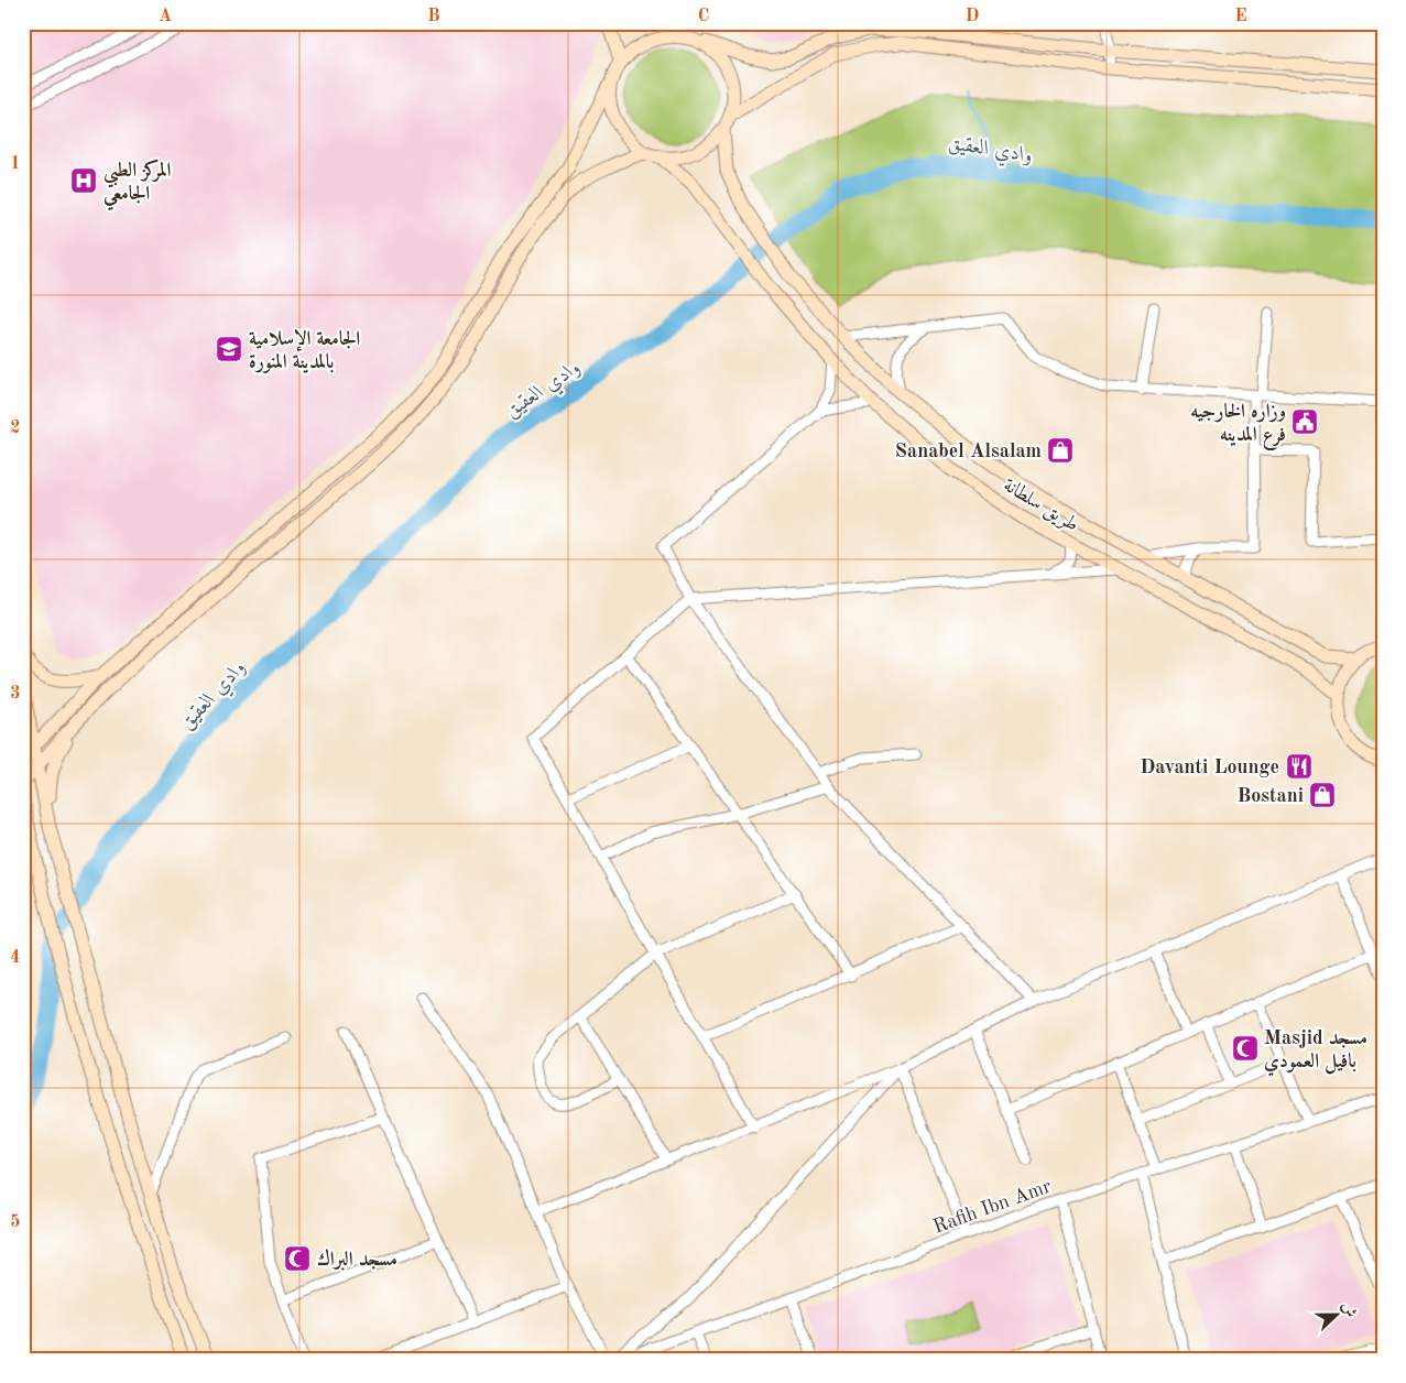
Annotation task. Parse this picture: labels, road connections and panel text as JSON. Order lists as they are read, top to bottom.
{
  "streets": {
    "main road": ["طريق سلطانة"],
    "street": ["Rafih Ibn Amr"]
  },
  "water": ["وادي العقيق"],
  "places": {
    "hospital": ["المركز الطبي الجامعي"],
    "school or university": ["الجامعة الإسلامية بالمدينة المنورة"],
    "public building": ["وزاره الخارجيه فرع المدينه"],
    "shop": ["Sanabel Alsalam", "Bostani"],
    "restaurant": ["Davanti Lounge"],
    "mosque": ["Masjid مسجد بافيل العمودي", "مسجد البراك"]
  },
  "north": "right",
  "grid": {
    "columns": [
      "A",
      "B",
      "C",
      "D",
      "E"
    ],
    "rows": [
      "1",
      "2",
      "3",
      "4",
      "5"
    ]
  }
}
